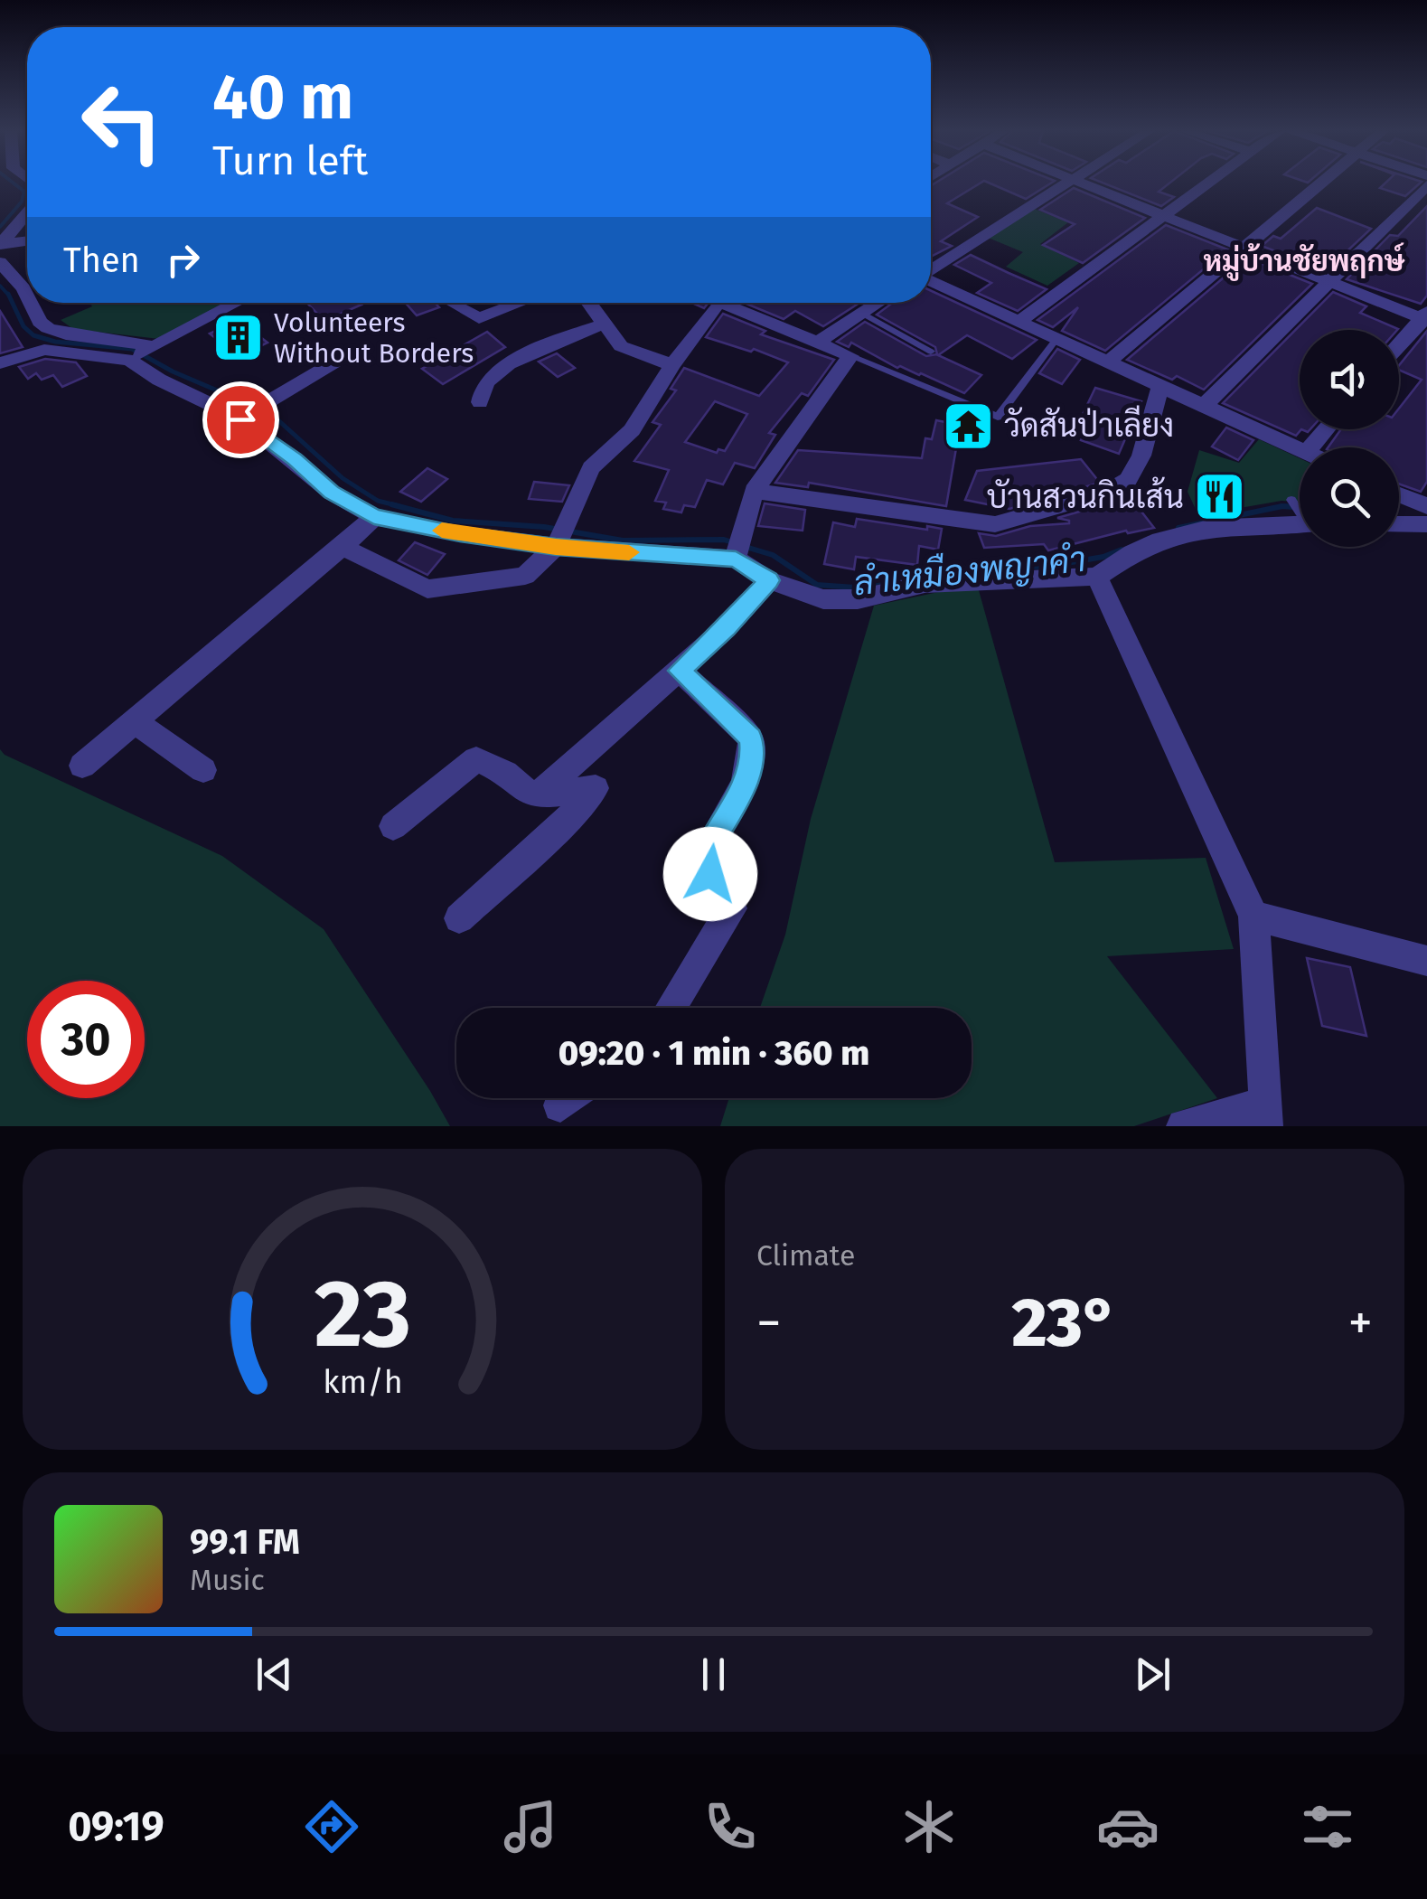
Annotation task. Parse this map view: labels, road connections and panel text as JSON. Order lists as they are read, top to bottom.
{
  "districts": ["หมู่บ้านชัยพฤกษ์"],
  "water": ["ลำเหมืองพญาคำ"],
  "places": {
    "building": ["Volunteers Without Borders"],
    "temple": ["วัดสันป่าเลียง"],
    "restaurant": ["บัานสวนกินเส้น"]
  },
  "page": {
    "turn": ["40 m", "Turn left"],
    "then": "Then",
    "limit": "30",
    "trip": "09:20 · 1 min · 360 m",
    "tile": "Climate",
    "heat": ["−", "23°", "+"],
    "song": ["99.1 FM", "Music"],
    "tabs": "09:19",
    "gauge": ["23", "km/h"]
  }
}
